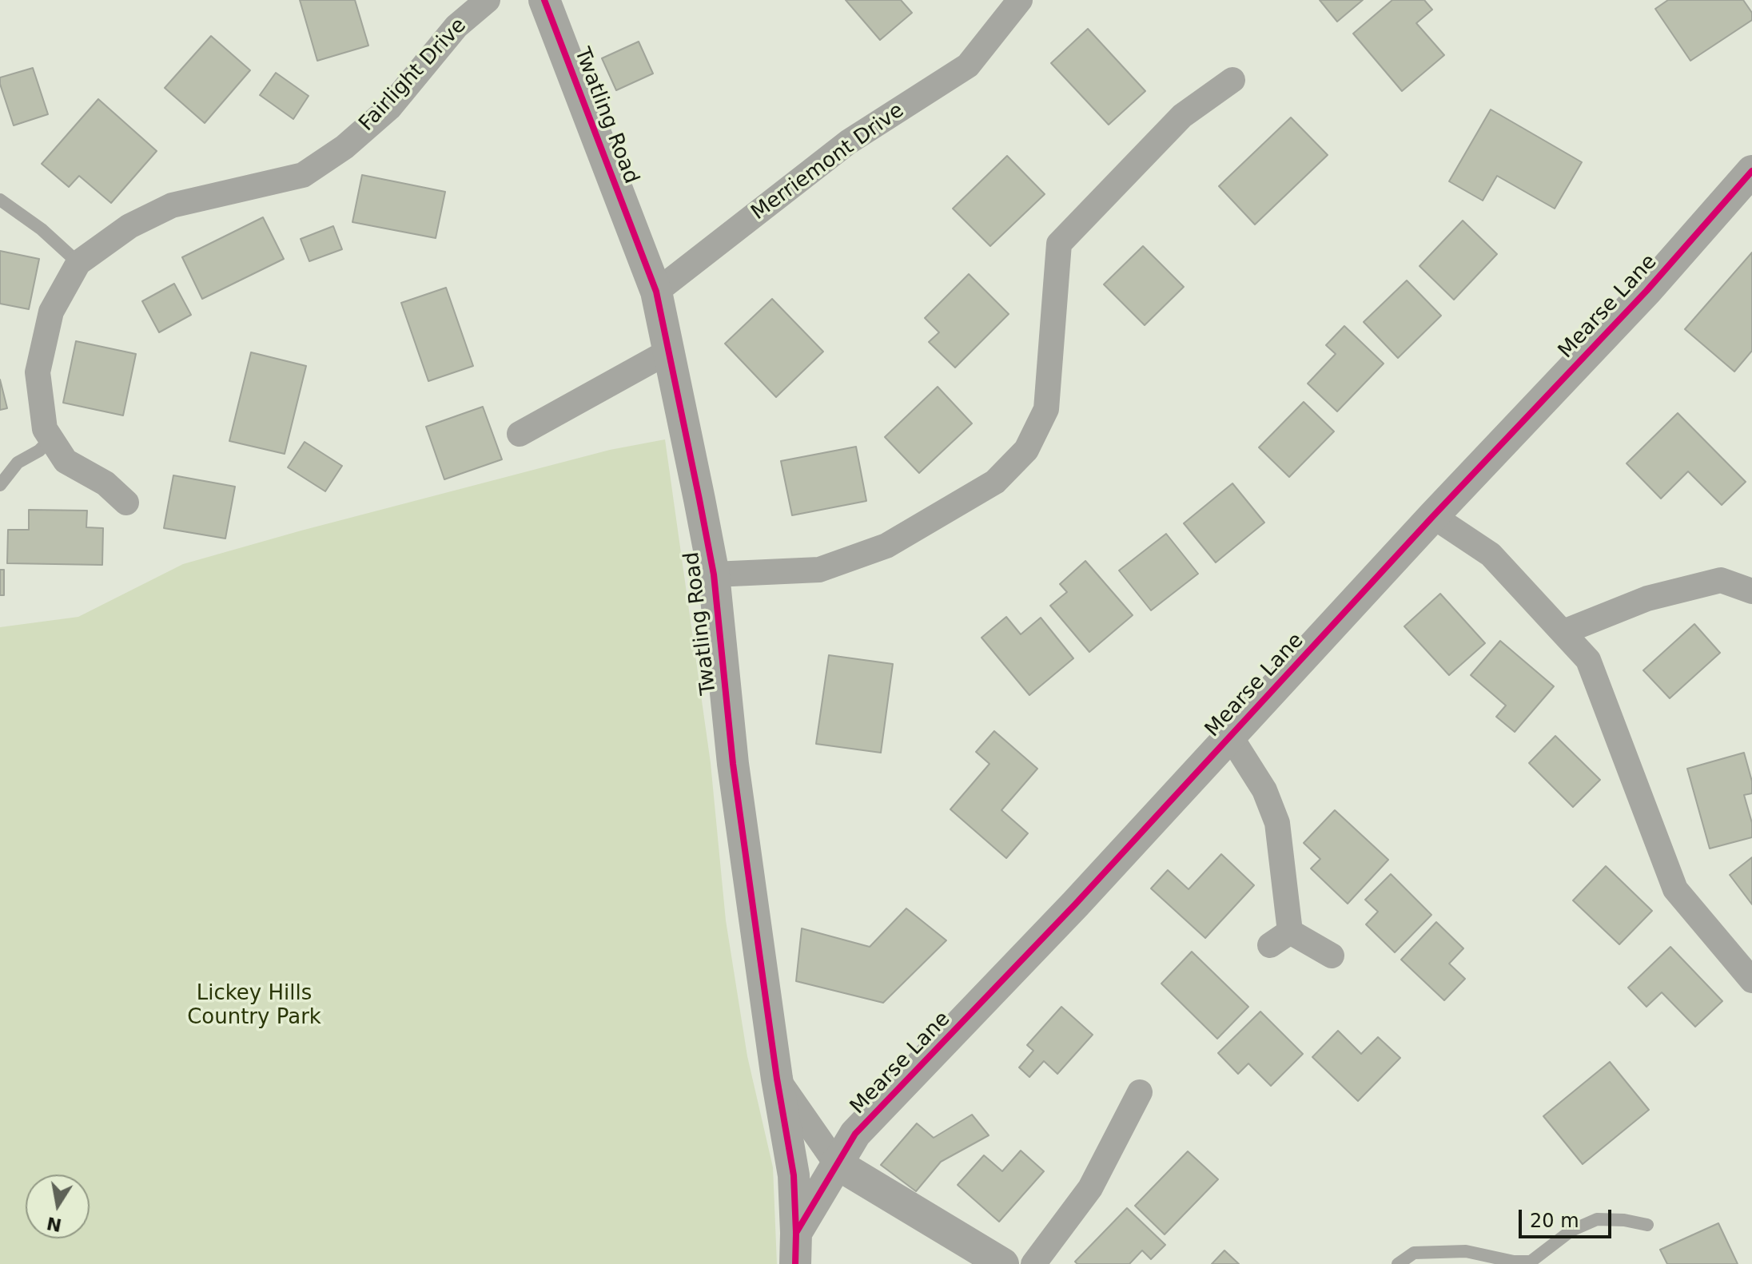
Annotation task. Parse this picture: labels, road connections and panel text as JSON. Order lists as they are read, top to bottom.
{
  "streets": {
    "street": [
      "Fairlight Drive",
      "Twatling Road",
      "Merriemont Drive",
      "Mearse Lane"
    ]
  },
  "crossings": [
    ["Twatling Road", "Merriemont Drive"],
    ["Twatling Road", "Mearse Lane"]
  ],
  "parks": ["Lickey Hills Country Park"],
  "scale_bar": "20 m",
  "north": "bottom"
}
